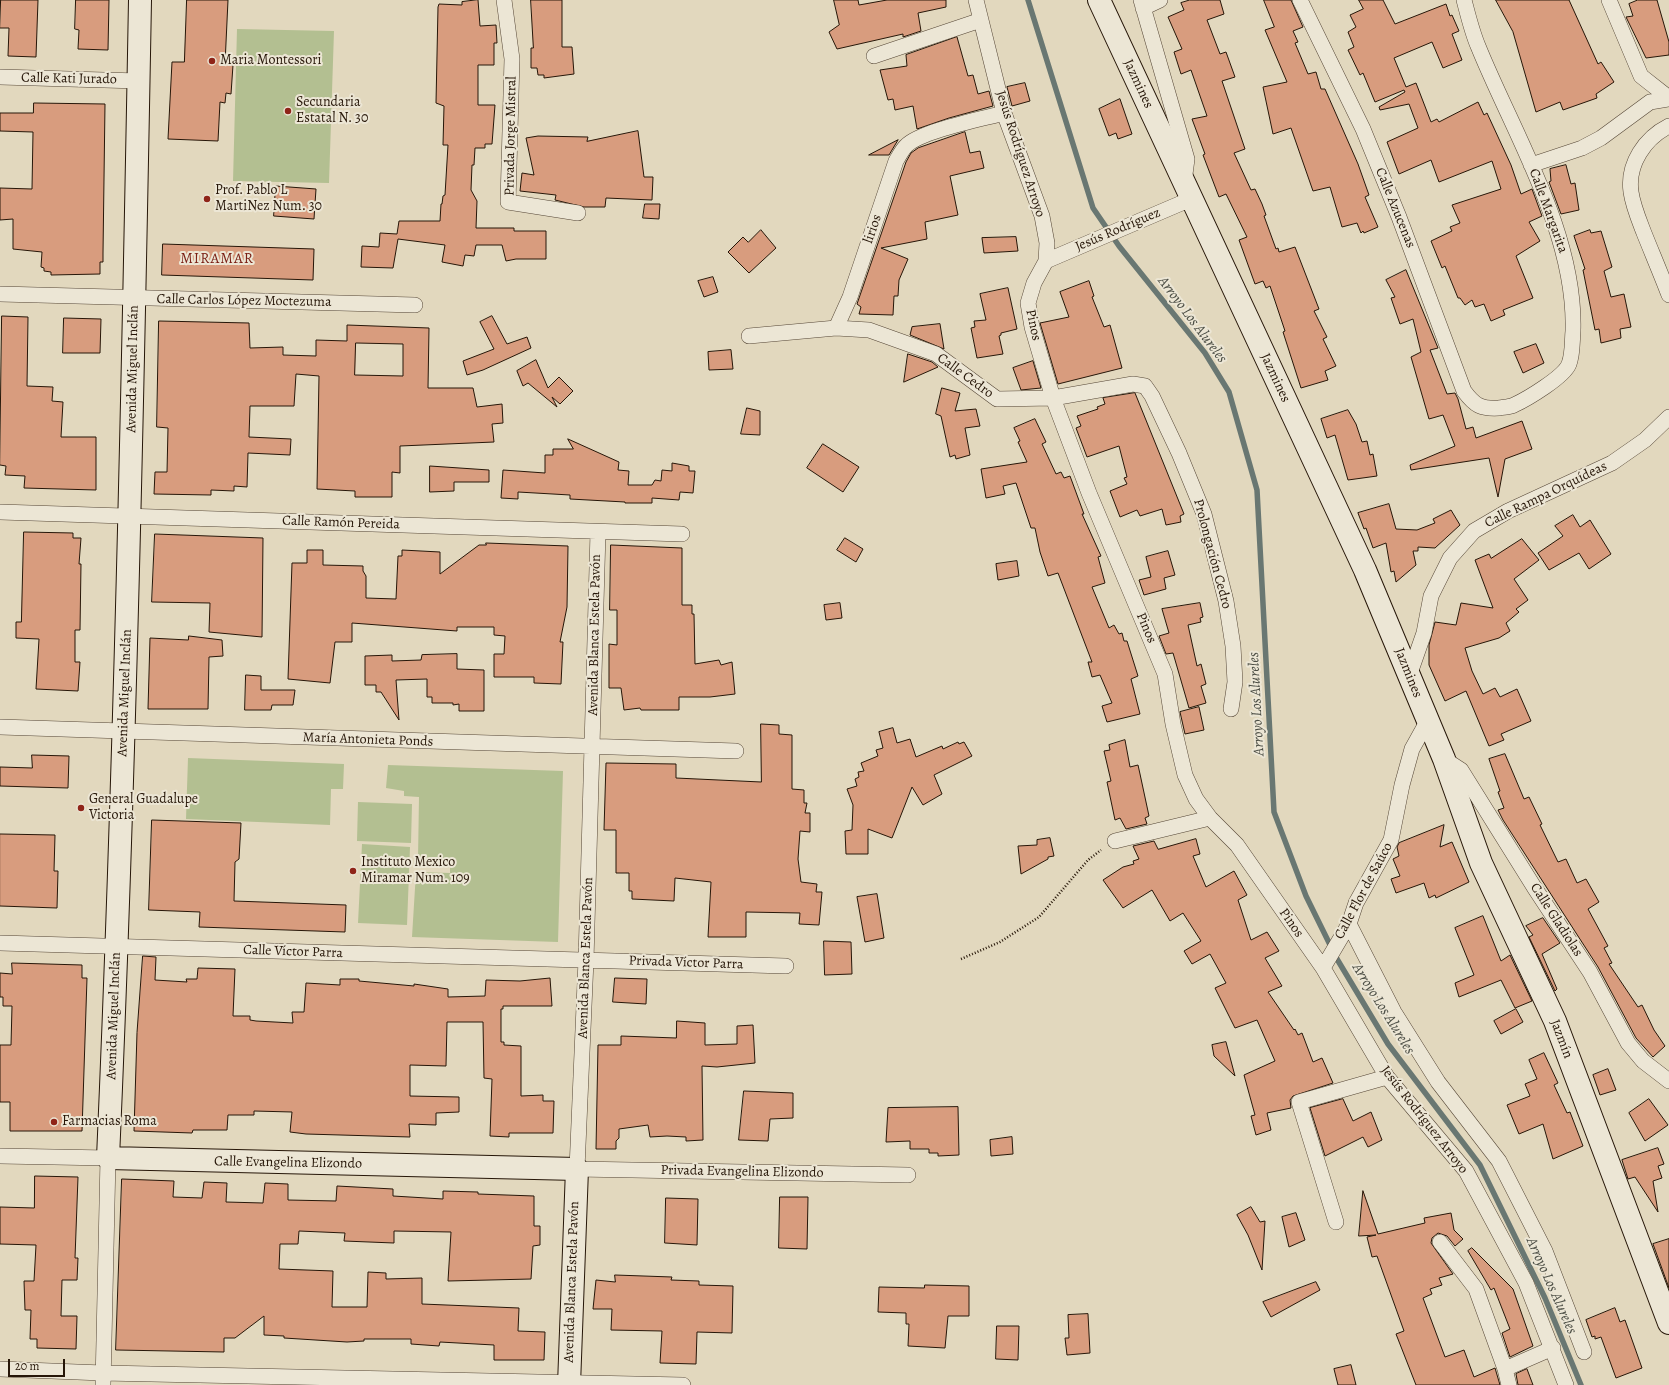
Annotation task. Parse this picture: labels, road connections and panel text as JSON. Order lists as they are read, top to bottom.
{
  "streets": {
    "main road": [
      "Jazmines",
      "Avenida Miguel Inclán",
      "Avenida Blanca Estela Pavón",
      "Jazmín",
      "Calle Evangelina Elizondo"
    ],
    "street": [
      "Calle Kati Jurado",
      "Privada Jorge Mistral",
      "Jesús Rodríguez Arroyo",
      "Calle Azucenas",
      "Calle Margarita",
      "lirios",
      "Jesús Rodríguez",
      "Calle Carlos López Moctezuma",
      "Pinos",
      "Calle Cedro",
      "Calle Rampa Orquídeas",
      "Calle Ramón Pereida",
      "Prolongación Cedro",
      "María Antonieta Ponds",
      "Calle Flor de Saúco",
      "Calle Gladiolas",
      "Calle Víctor Parra",
      "Privada Víctor Parra",
      "Privada Evangelina Elizondo"
    ]
  },
  "crossings": [
    ["Calle Kati Jurado", "Avenida Miguel Inclán"],
    ["Jazmines", "Jesús Rodríguez"],
    ["Jazmines", "Calle Rampa Orquídeas"],
    ["Jazmines", "Calle Flor de Saúco"],
    ["Jazmines", "Calle Gladiolas"],
    ["Jazmines", "Jazmín"],
    ["Jesús Rodríguez Arroyo", "lirios"],
    ["Jesús Rodríguez Arroyo", "Jesús Rodríguez"],
    ["Jesús Rodríguez Arroyo", "Pinos"],
    ["Jesús Rodríguez Arroyo", "Calle Flor de Saúco"],
    ["Calle Azucenas", "Calle Margarita"],
    ["lirios", "Calle Cedro"],
    ["Jesús Rodríguez", "Pinos"],
    ["Calle Carlos López Moctezuma", "Avenida Miguel Inclán"],
    ["Pinos", "Calle Cedro"],
    ["Pinos", "Calle Flor de Saúco"],
    ["Avenida Miguel Inclán", "Calle Ramón Pereida"],
    ["Avenida Miguel Inclán", "María Antonieta Ponds"],
    ["Avenida Miguel Inclán", "Calle Víctor Parra"],
    ["Avenida Miguel Inclán", "Calle Evangelina Elizondo"],
    ["Calle Cedro", "Prolongación Cedro"],
    ["Calle Ramón Pereida", "Avenida Blanca Estela Pavón"],
    ["Avenida Blanca Estela Pavón", "María Antonieta Ponds"],
    ["Avenida Blanca Estela Pavón", "Calle Víctor Parra"],
    ["Avenida Blanca Estela Pavón", "Privada Víctor Parra"],
    ["Avenida Blanca Estela Pavón", "Calle Evangelina Elizondo"],
    ["Avenida Blanca Estela Pavón", "Privada Evangelina Elizondo"],
    ["Calle Gladiolas", "Jazmín"],
    ["Calle Víctor Parra", "Privada Víctor Parra"],
    ["Calle Evangelina Elizondo", "Privada Evangelina Elizondo"]
  ],
  "districts": ["MIRAMAR"],
  "water": ["Arroyo Los Alureles"],
  "places": [
    "Maria Montessori",
    "Secundaria Estatal N. 30",
    "Prof. Pablo L MartiNez Num. 30",
    "General Guadalupe Victoria",
    "Instituto Mexico Miramar Num. 109",
    "Farmacias Roma"
  ],
  "scale_bar": "20 m"
}
